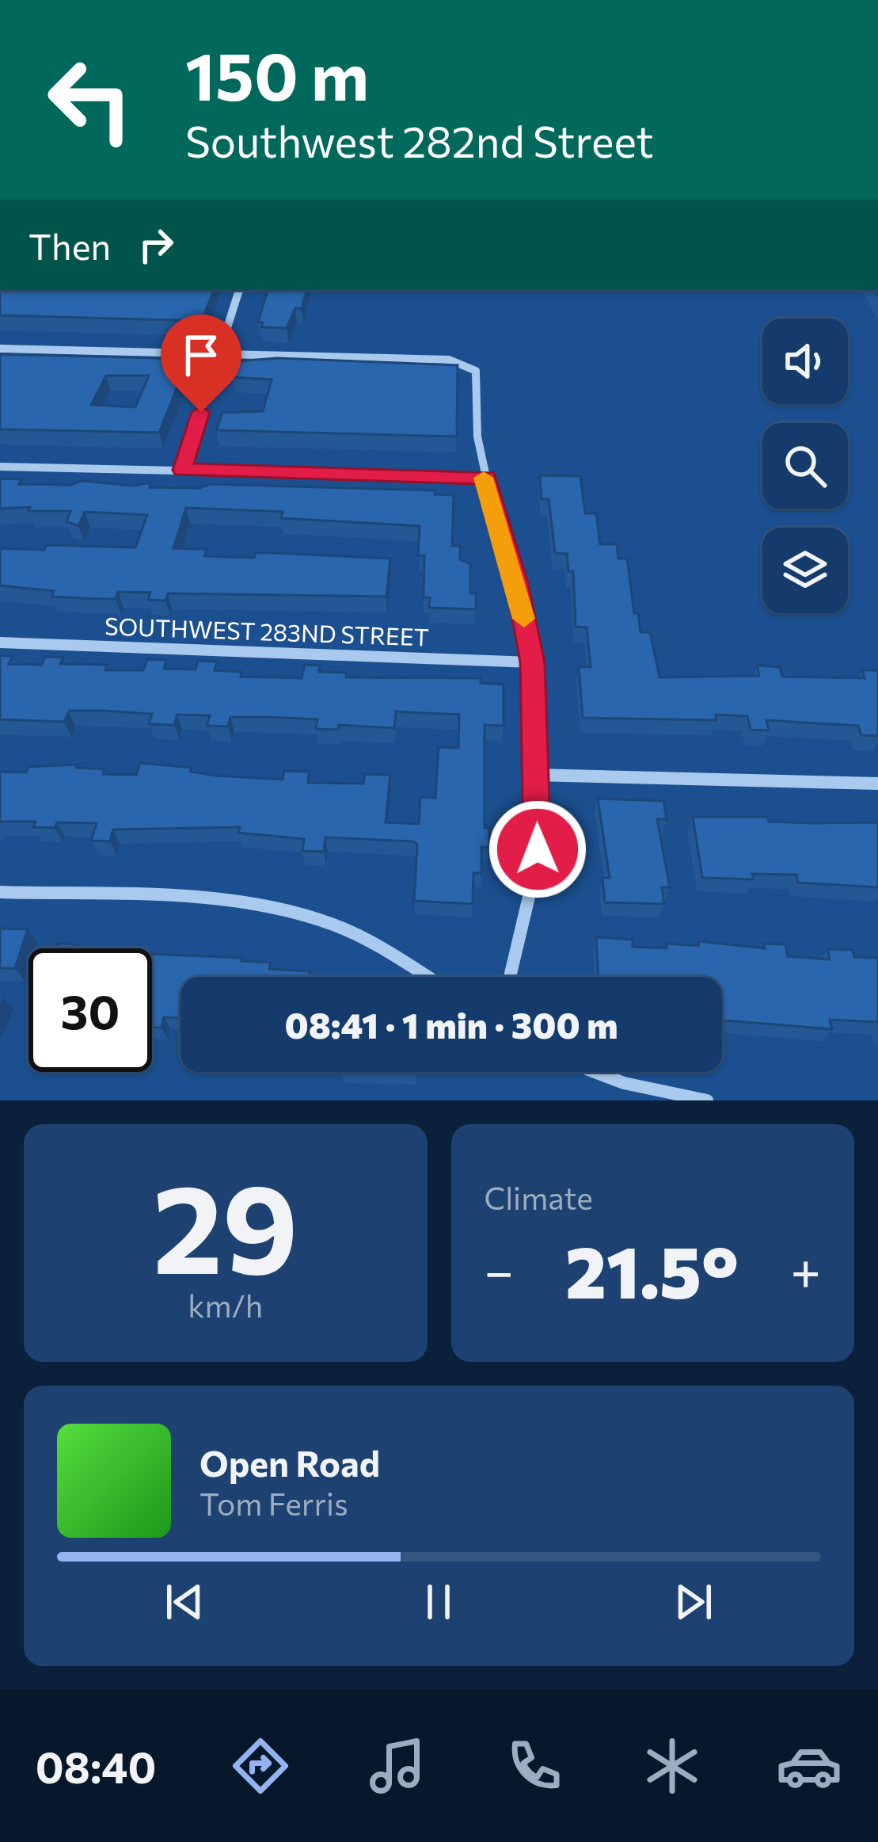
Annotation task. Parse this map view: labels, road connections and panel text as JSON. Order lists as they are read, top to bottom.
{
  "streets": {
    "street": ["SOUTHWEST 283ND STREET"]
  },
  "page": {
    "turn": ["150 m", "Southwest 282nd Street"],
    "then": "Then",
    "limit": "30",
    "trip": "08:41 · 1 min · 300 m",
    "tile": [
      ["29", "km/h"],
      "Climate"
    ],
    "heat": ["−", "21.5°", "+"],
    "song": ["Open Road", "Tom Ferris"],
    "tabs": "08:40"
  }
}
